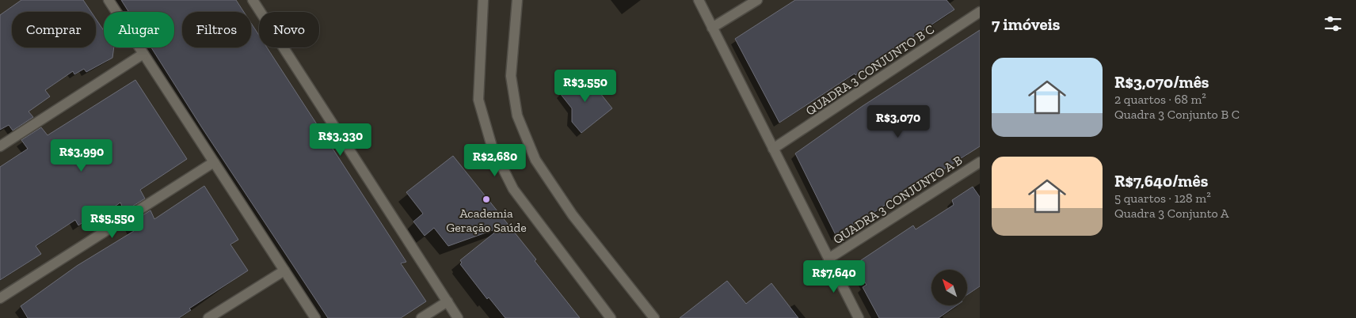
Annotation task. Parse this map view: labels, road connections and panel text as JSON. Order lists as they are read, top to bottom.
{
  "streets": {
    "street": ["QUADRA 3 CONJUNTO B C", "QUADRA 3 CONJUNTO A B"]
  },
  "places": ["Academia Geração Saúde"],
  "north": "top left",
  "page": {
    "heading": "7 imóveis",
    "chip": [
      "Comprar",
      "Alugar",
      "Filtros",
      "Novo"
    ],
    "list": [
      {
        "name": "R$3,070/mês",
        "note": "2 quartos · 68 m² · Quadra 3 Conjunto B C"
      },
      {
        "name": "R$7,640/mês",
        "note": "5 quartos · 128 m² · Quadra 3 Conjunto A"
      }
    ],
    "price": [
      "R$3,550",
      "R$3,070",
      "R$3,330",
      "R$3,990",
      "R$2,680",
      "R$5,550",
      "R$7,640"
    ]
  }
}
